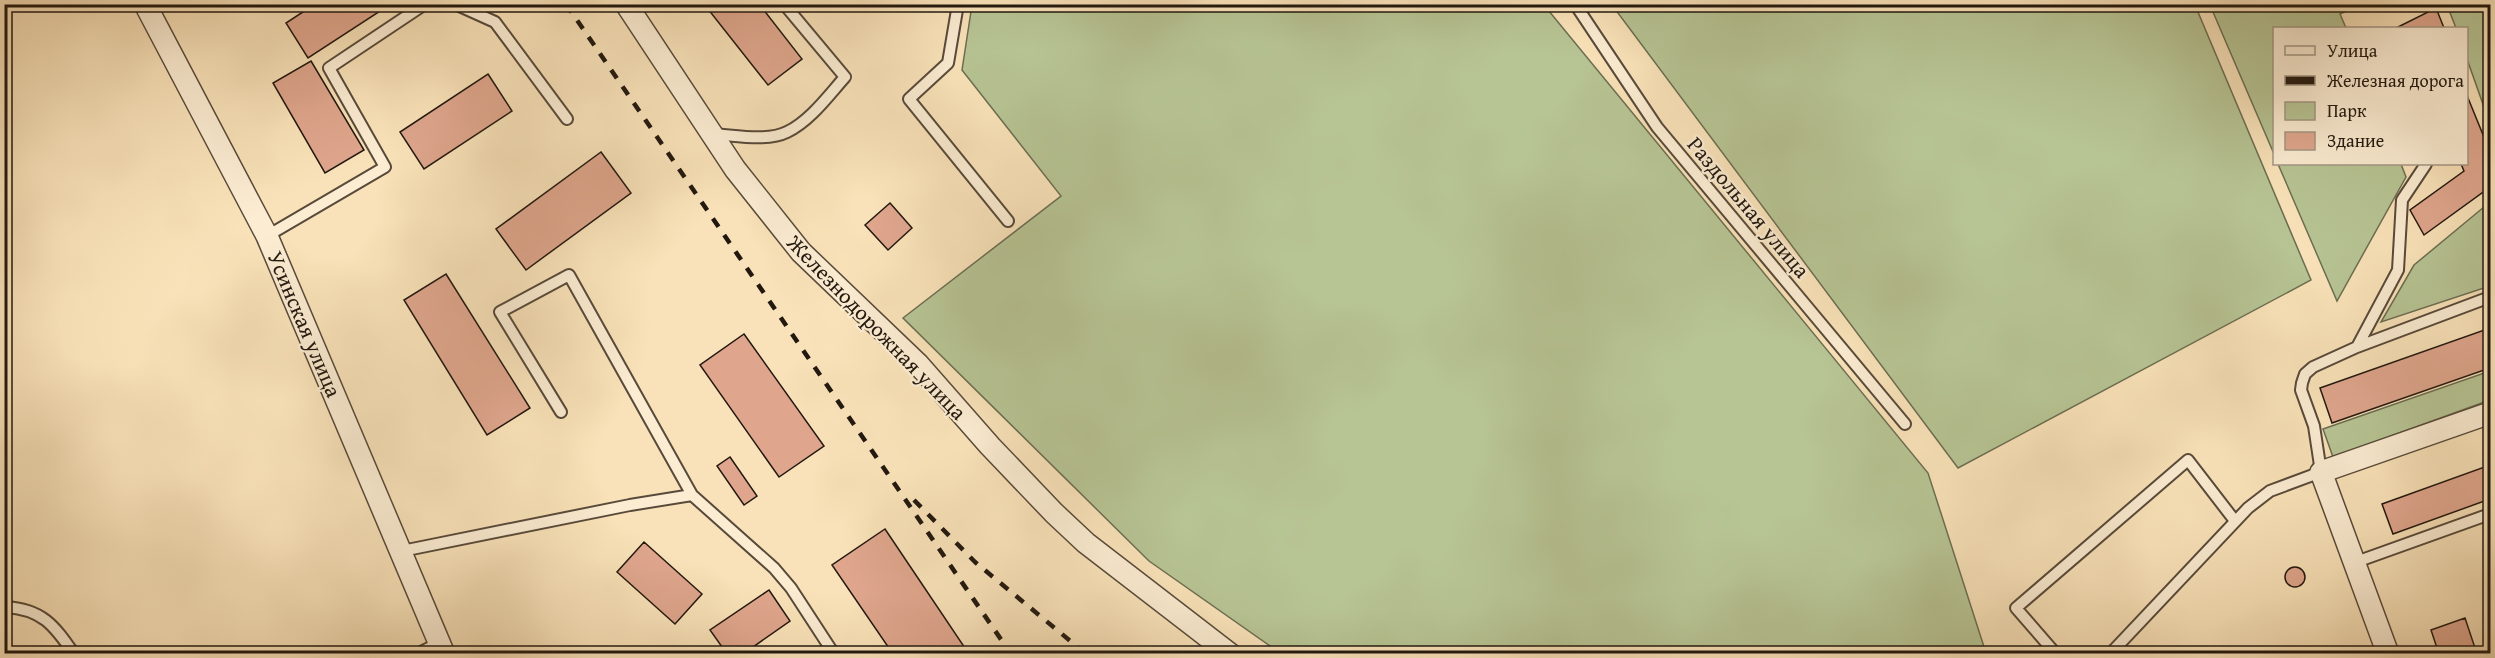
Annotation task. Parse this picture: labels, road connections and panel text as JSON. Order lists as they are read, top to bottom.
{
  "streets": {
    "street": ["Усинская улица", "Железнодорожная улица"],
    "lane": ["Раздольная улица"]
  },
  "legend": [
    "Улица",
    "Железная дорога",
    "Парк",
    "Здание"
  ]
}
